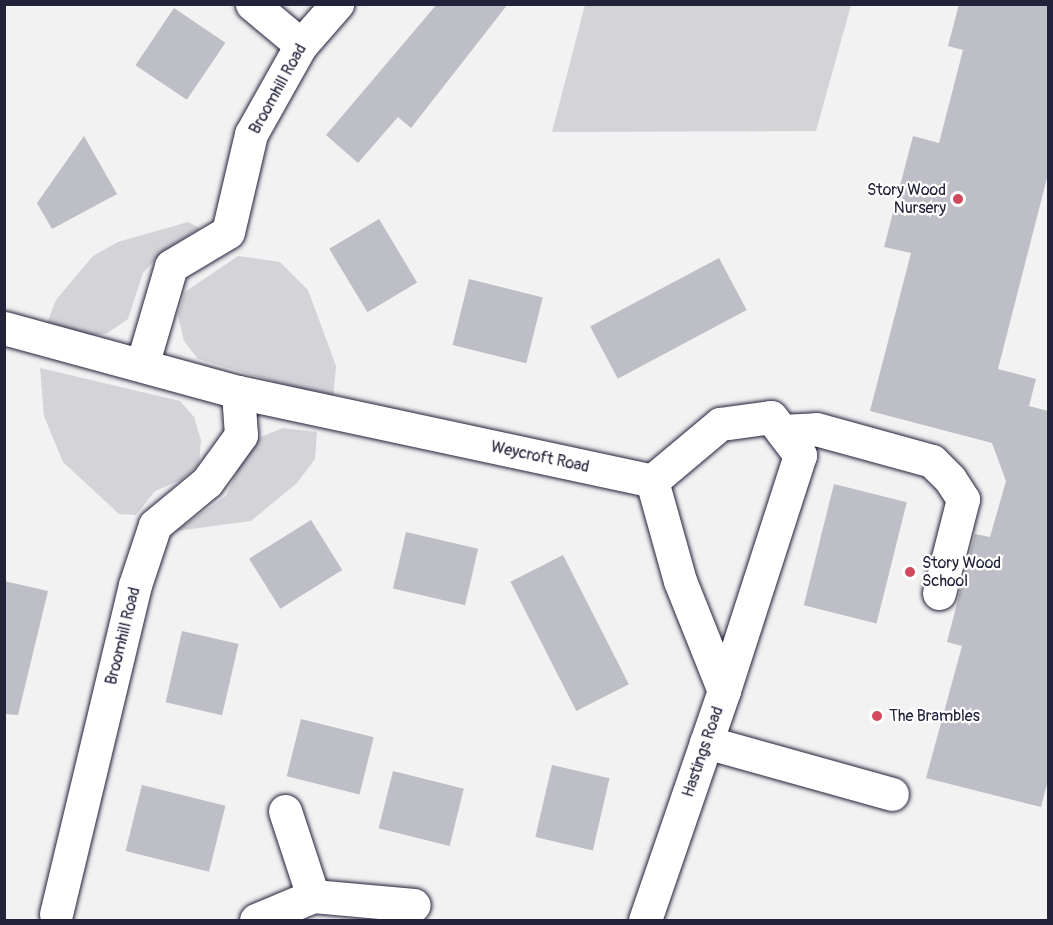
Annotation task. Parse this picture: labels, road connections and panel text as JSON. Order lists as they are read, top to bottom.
{
  "streets": {
    "street": ["Broomhill Road", "Weycroft Road", "Hastings Road"]
  },
  "crossings": [
    ["Broomhill Road", "Weycroft Road"],
    ["Weycroft Road", "Hastings Road"]
  ],
  "places": ["Story Wood Nursery", "Story Wood School", "The Brambles"]
}
